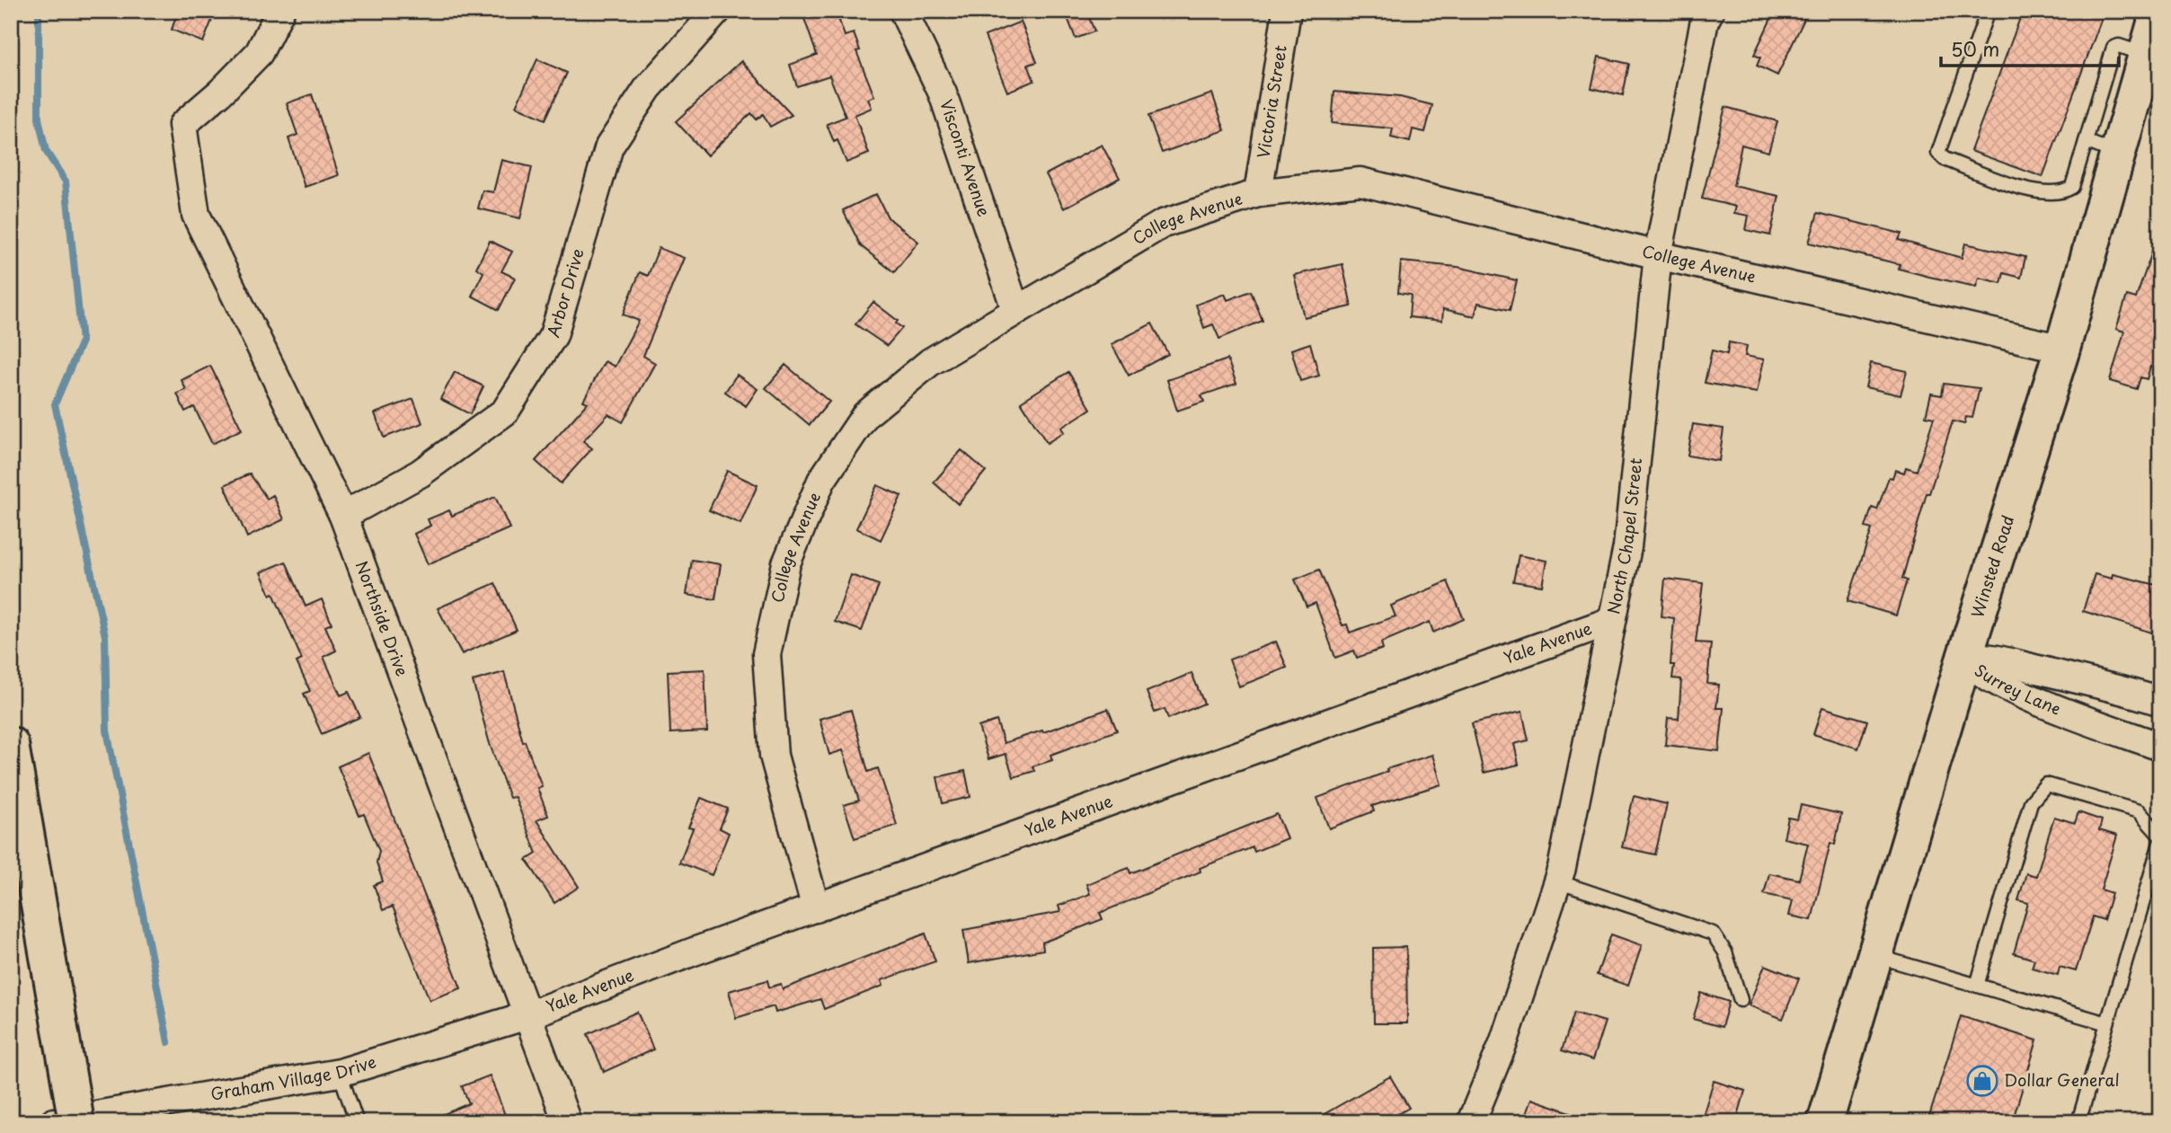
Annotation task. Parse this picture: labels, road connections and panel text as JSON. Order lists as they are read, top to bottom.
{
  "streets": {
    "main road": ["Winsted Road"],
    "street": [
      "Victoria Street",
      "Visconti Avenue",
      "College Avenue",
      "Arbor Drive",
      "North Chapel Street",
      "Northside Drive",
      "Yale Avenue",
      "Surrey Lane",
      "Graham Village Drive"
    ]
  },
  "crossings": [
    ["Victoria Street", "College Avenue"],
    ["Visconti Avenue", "College Avenue"],
    ["College Avenue", "North Chapel Street"],
    ["College Avenue", "Winsted Road"],
    ["College Avenue", "Yale Avenue"],
    ["Arbor Drive", "Northside Drive"],
    ["North Chapel Street", "Yale Avenue"],
    ["Winsted Road", "Surrey Lane"],
    ["Northside Drive", "Yale Avenue"],
    ["Northside Drive", "Graham Village Drive"],
    ["Yale Avenue", "Graham Village Drive"]
  ],
  "places": {
    "shop": ["Dollar General"]
  },
  "scale_bar": "50 m"
}
